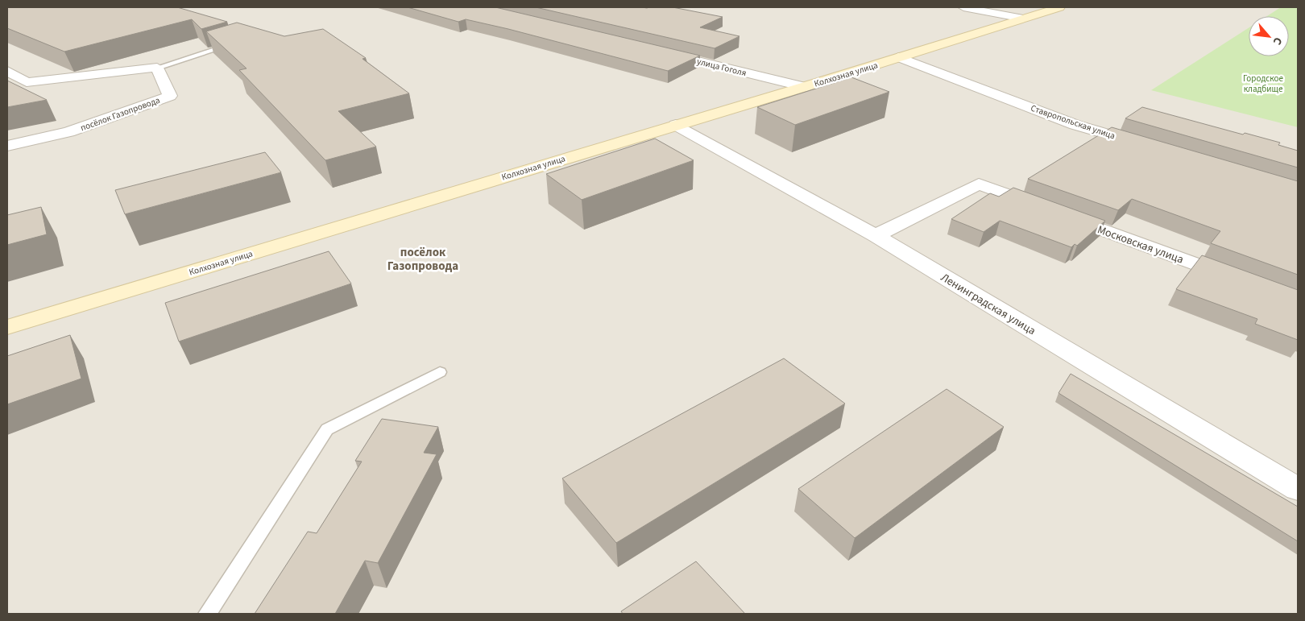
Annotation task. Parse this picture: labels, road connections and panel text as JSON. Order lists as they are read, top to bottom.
{
  "streets": {
    "main road": ["Колхозная улица"],
    "street": [
      "улица Гоголя",
      "посёлок Газопровода",
      "Ставропольская улица",
      "Московская улица",
      "Ленинградская улица"
    ]
  },
  "crossings": [
    ["улица Гоголя", "Колхозная улица"],
    ["Колхозная улица", "Ставропольская улица"],
    ["Колхозная улица", "Ленинградская улица"],
    ["Московская улица", "Ленинградская улица"]
  ],
  "districts": ["посёлок Газопровода"],
  "parks": ["Городское кладбище"],
  "north": "bottom right"
}
